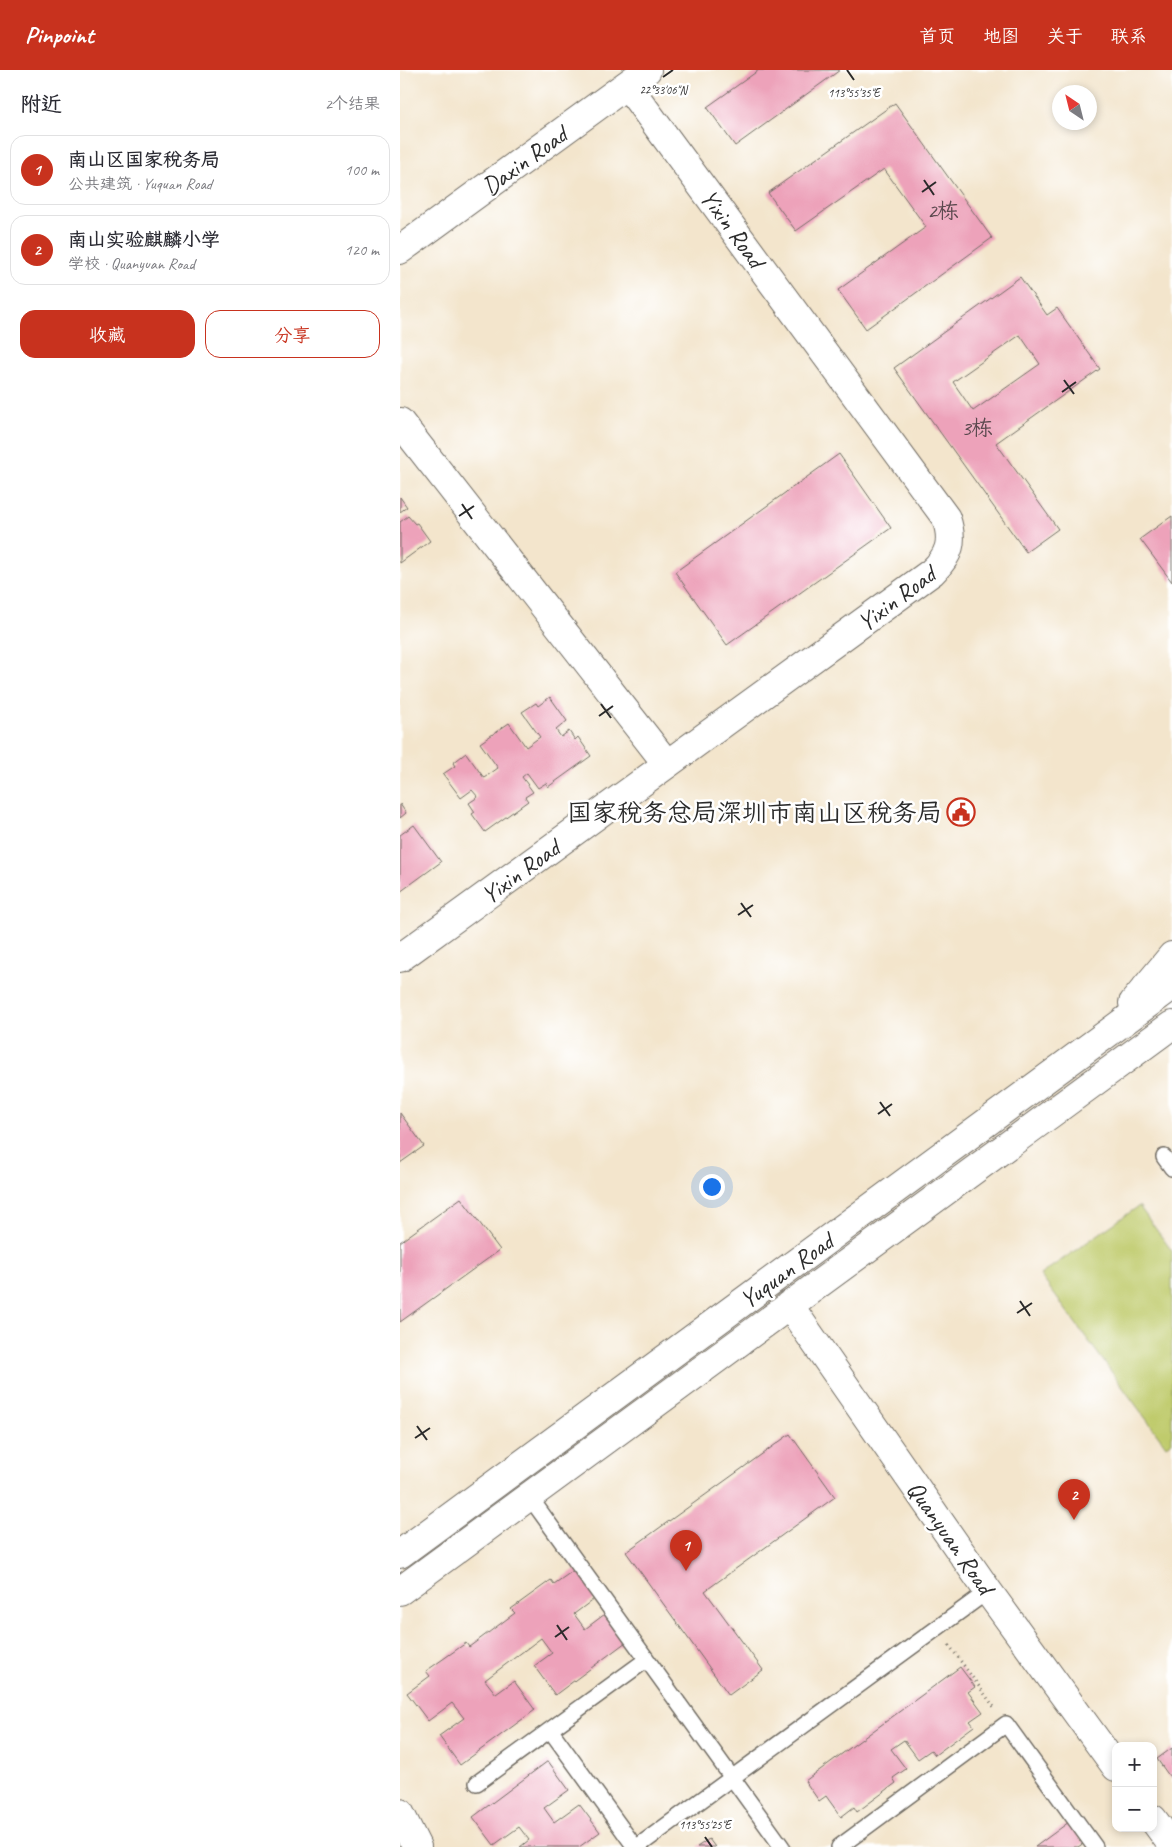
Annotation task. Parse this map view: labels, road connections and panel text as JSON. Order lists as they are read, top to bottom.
{
  "streets": {
    "street": [
      "Daxin Road",
      "Yixin Road",
      "Yuquan Road",
      "Quanyuan Road"
    ]
  },
  "crossings": [
    ["Daxin Road", "Yixin Road"],
    ["Yuquan Road", "Quanyuan Road"]
  ],
  "places": {
    "public building": ["国家税务总局深圳市南山区税务局"]
  },
  "house_numbers": ["2栋", "3栋"],
  "north": "top left",
  "page": {
    "header": "Pinpoint",
    "nav": [
      "首页",
      "地图",
      "关于",
      "联系"
    ],
    "heading": ["附近", "2个结果"],
    "list": [
      {
        "mark": "1",
        "name": "南山区国家税务局",
        "note": "公共建筑 · Yuquan Road",
        "value": "100 m"
      },
      {
        "mark": "2",
        "name": "南山实验麒麟小学",
        "note": "学校 · Quanyuan Road",
        "value": "120 m"
      }
    ],
    "buttons": ["收藏", "分享"],
    "pins": ["2", "1"],
    "map_buttons": ["+", "−"]
  },
  "coordinates": ["22°33'06\"N", "113°55'35\"E", "113°55'25\"E"]
}
